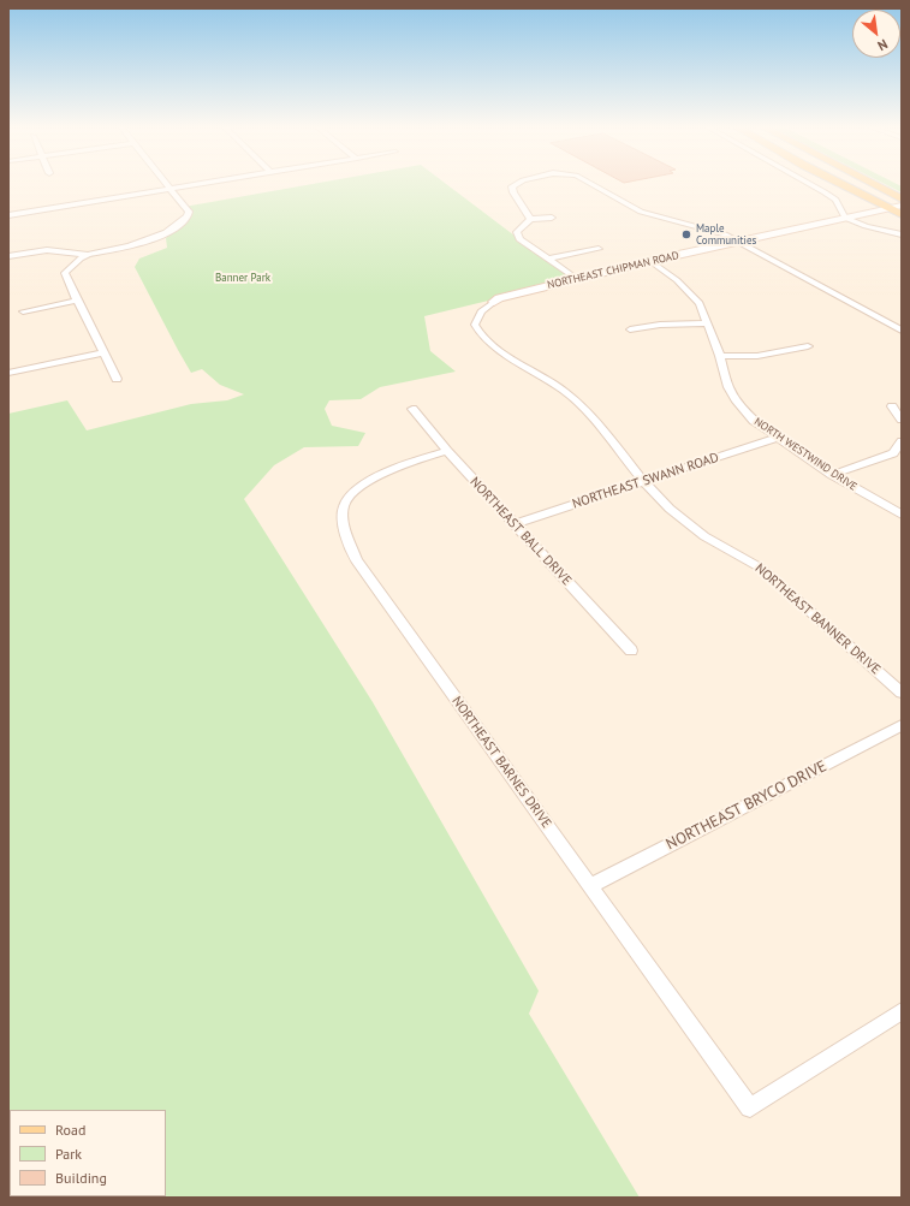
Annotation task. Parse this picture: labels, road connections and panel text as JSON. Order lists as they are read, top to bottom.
{
  "streets": {
    "street": [
      "NORTHEAST CHIPMAN ROAD",
      "NORTH WESTWIND DRIVE",
      "NORTHEAST SWANN ROAD",
      "NORTHEAST BALL DRIVE",
      "NORTHEAST BANNER DRIVE",
      "NORTHEAST BARNES DRIVE",
      "NORTHEAST BRYCO DRIVE"
    ]
  },
  "crossings": [
    ["NORTHEAST CHIPMAN ROAD", "NORTH WESTWIND DRIVE"],
    ["NORTHEAST CHIPMAN ROAD", "NORTHEAST BANNER DRIVE"],
    ["NORTH WESTWIND DRIVE", "NORTHEAST SWANN ROAD"],
    ["NORTHEAST SWANN ROAD", "NORTHEAST BALL DRIVE"],
    ["NORTHEAST SWANN ROAD", "NORTHEAST BANNER DRIVE"],
    ["NORTHEAST BALL DRIVE", "NORTHEAST BARNES DRIVE"],
    ["NORTHEAST BARNES DRIVE", "NORTHEAST BRYCO DRIVE"]
  ],
  "parks": ["Banner Park"],
  "places": ["Maple Communities"],
  "legend": ["Road", "Park", "Building"],
  "north": "bottom right"
}
